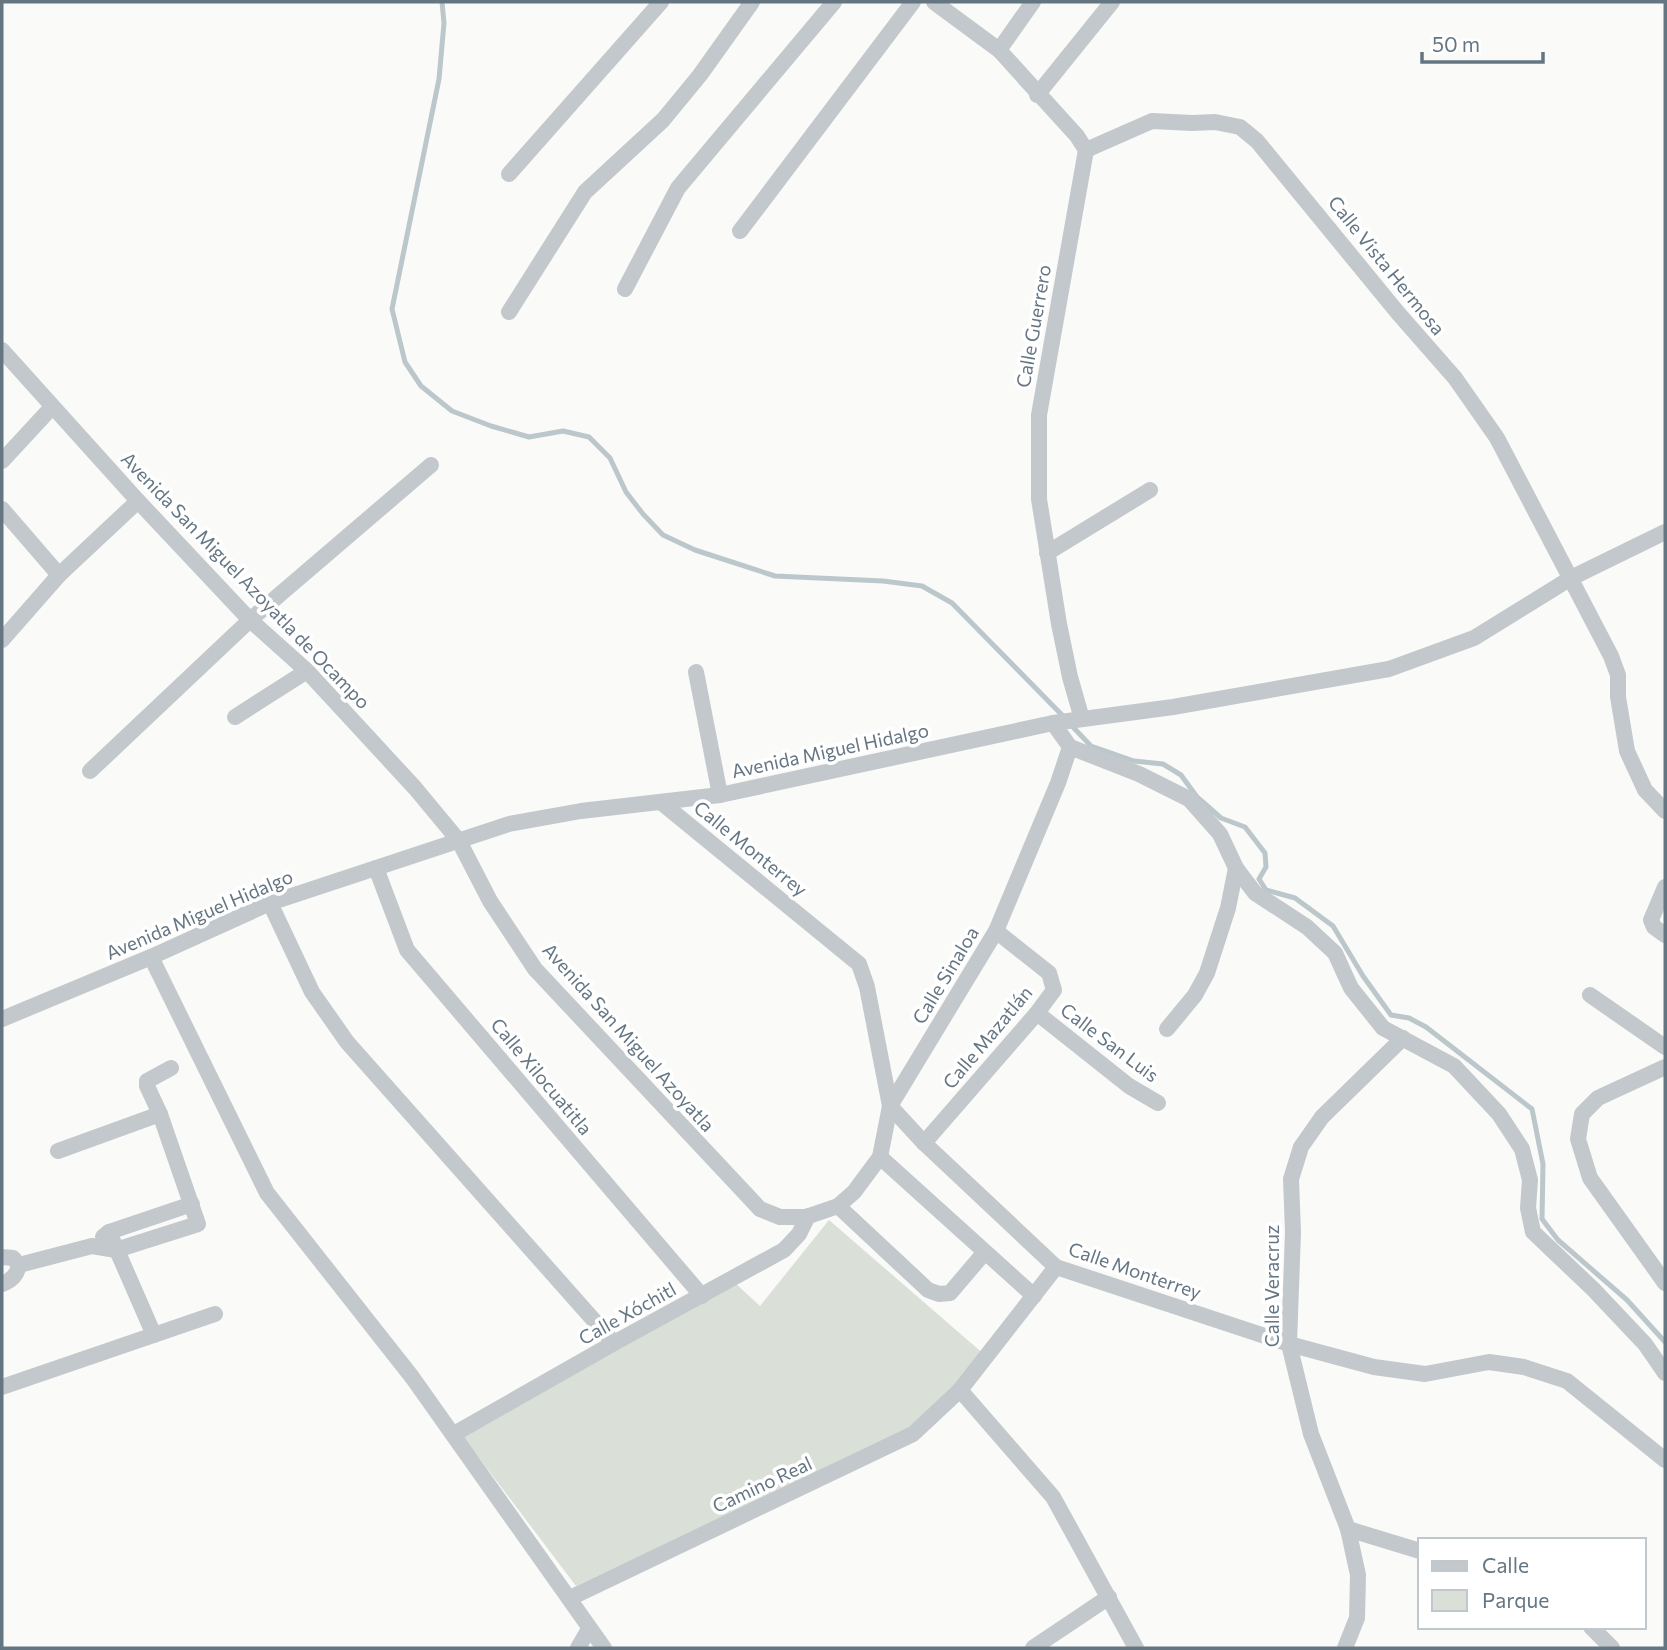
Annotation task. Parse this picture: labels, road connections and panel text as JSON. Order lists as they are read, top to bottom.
{
  "streets": {
    "street": [
      "Calle Vista Hermosa",
      "Calle Guerrero",
      "Avenida San Miguel Azoyatla de Ocampo",
      "Avenida Miguel Hidalgo",
      "Calle Monterrey",
      "Calle Sinaloa",
      "Avenida San Miguel Azoyatla",
      "Calle Mazatlán",
      "Calle San Luis",
      "Calle Xilocuatitla",
      "Calle Veracruz",
      "Calle Xóchitl",
      "Camino Real"
    ]
  },
  "crossings": [
    ["Calle Vista Hermosa", "Calle Guerrero"],
    ["Calle Vista Hermosa", "Avenida Miguel Hidalgo"],
    ["Calle Guerrero", "Avenida Miguel Hidalgo"],
    ["Avenida San Miguel Azoyatla de Ocampo", "Avenida Miguel Hidalgo"],
    ["Avenida San Miguel Azoyatla de Ocampo", "Avenida San Miguel Azoyatla"],
    ["Avenida Miguel Hidalgo", "Calle Monterrey"],
    ["Avenida Miguel Hidalgo", "Avenida San Miguel Azoyatla"],
    ["Avenida Miguel Hidalgo", "Calle Xilocuatitla"],
    ["Calle Monterrey", "Calle Sinaloa"],
    ["Calle Monterrey", "Calle Mazatlán"],
    ["Calle Monterrey", "Calle Veracruz"],
    ["Calle Monterrey", "Camino Real"],
    ["Calle Sinaloa", "Avenida San Miguel Azoyatla"],
    ["Calle Sinaloa", "Calle Mazatlán"],
    ["Calle Sinaloa", "Calle Xóchitl"],
    ["Avenida San Miguel Azoyatla", "Calle Xóchitl"],
    ["Calle Mazatlán", "Calle San Luis"],
    ["Calle Xilocuatitla", "Calle Xóchitl"]
  ],
  "legend": ["Calle", "Parque"],
  "scale_bar": "50 m"
}
